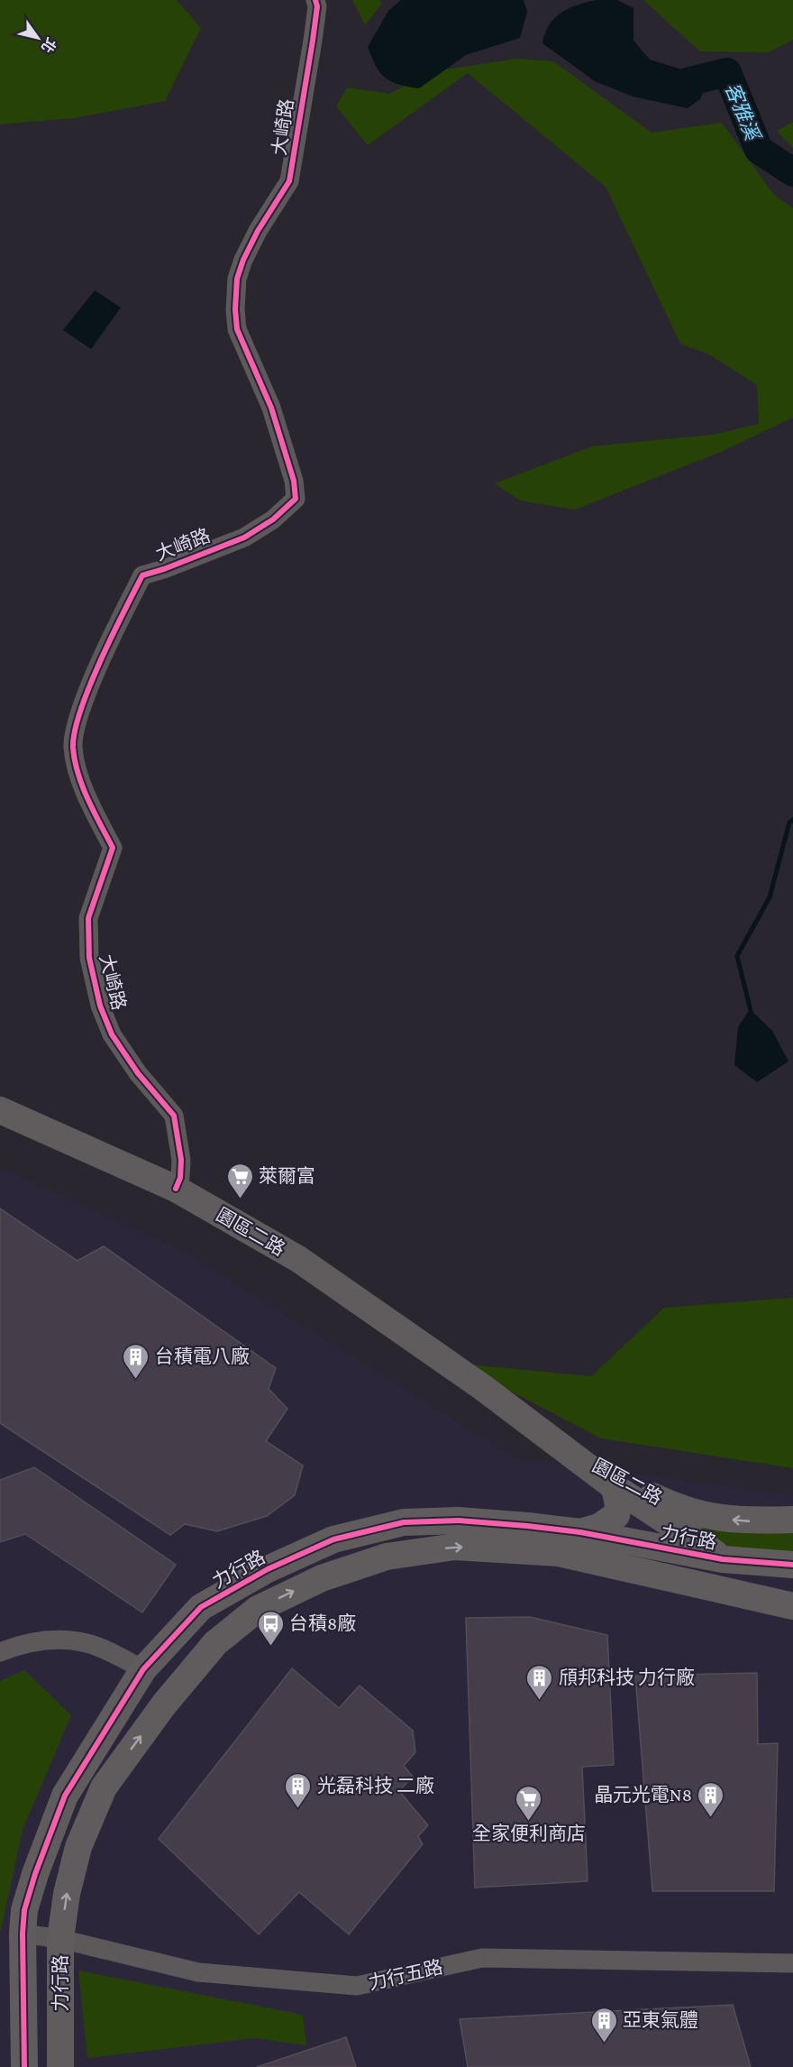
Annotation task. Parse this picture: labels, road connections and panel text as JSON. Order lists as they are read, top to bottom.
{
  "streets": {
    "street": [
      "大崎路",
      "園區二路",
      "力行路",
      "力行五路"
    ]
  },
  "crossings": [
    ["大崎路", "園區二路"],
    ["園區二路", "力行路"],
    ["力行路", "力行五路"]
  ],
  "water": ["客雅溪"],
  "places": {
    "supermarket": ["萊爾富", "全家便利商店"],
    "building": [
      "台積電八廠",
      "頎邦科技 力行廠",
      "光磊科技 二廠",
      "晶元光電N8",
      "亞東氣體"
    ],
    "bus stop": ["台積8廠"]
  },
  "north": "bottom right"
}
